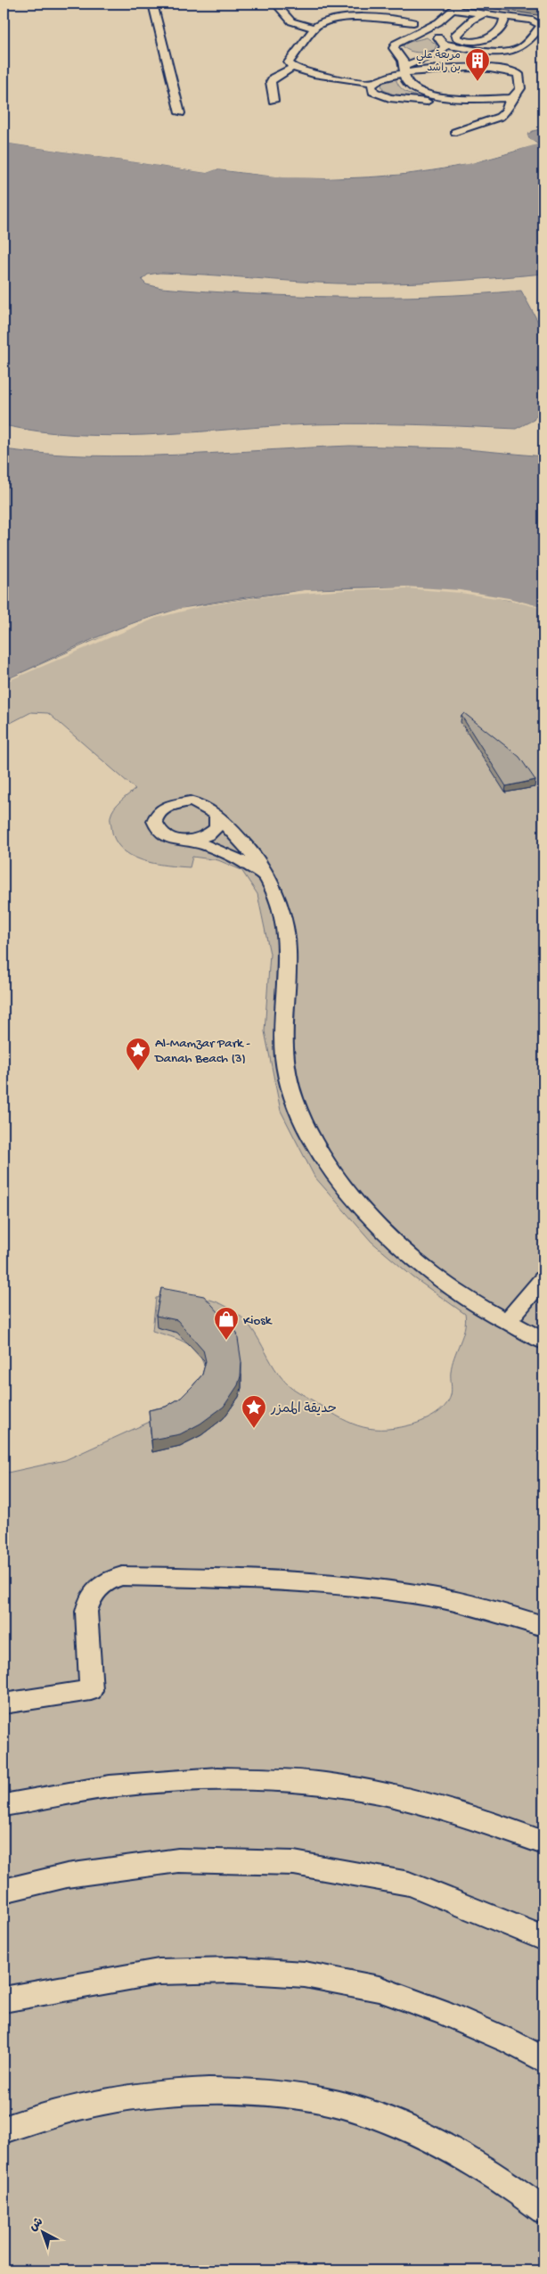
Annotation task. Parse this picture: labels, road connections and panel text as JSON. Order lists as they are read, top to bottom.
{
  "places": {
    "building": ["مربعة علي بن راشد"],
    "place": ["Al-Mamzar Park - Danah Beach (3)", "حديقة الممزر"],
    "shop": ["Kiosk"]
  },
  "north": "top left"
}
